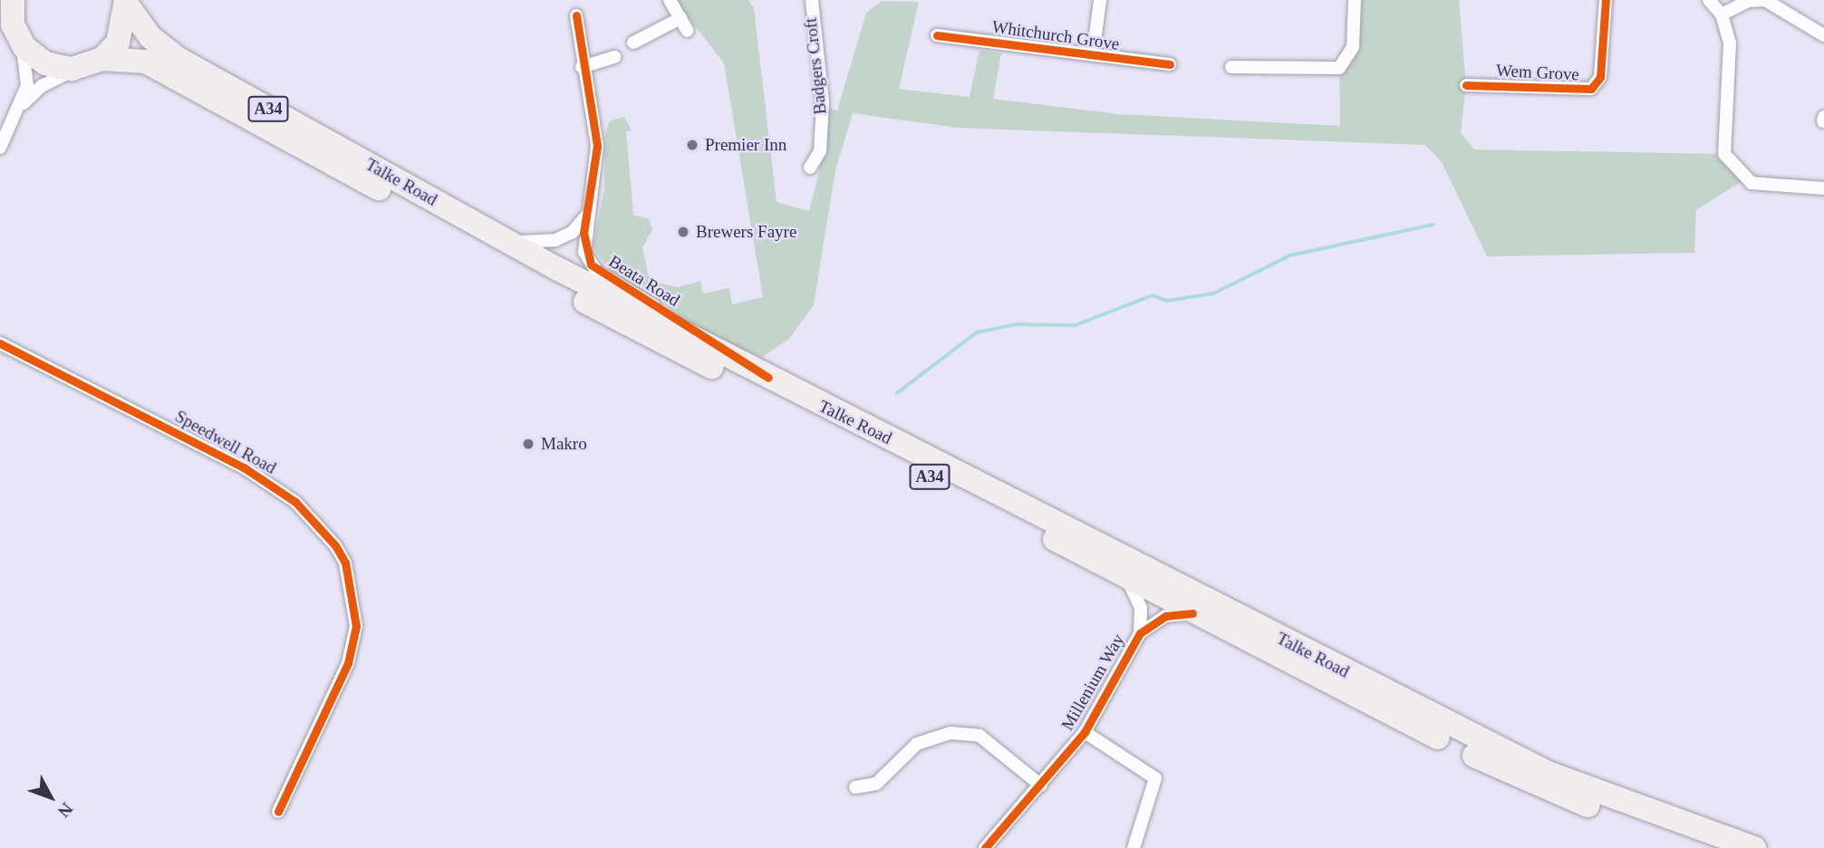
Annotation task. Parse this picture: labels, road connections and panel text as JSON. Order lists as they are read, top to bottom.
{
  "streets": {
    "highway": ["A34", "Talke Road"],
    "street": [
      "Whitchurch Grove",
      "Badgers Croft",
      "Wem Grove",
      "Beata Road",
      "Speedwell Road",
      "Millenium Way"
    ]
  },
  "crossings": [
    ["A34", "Talke Road"],
    ["Talke Road", "Beata Road"],
    ["Talke Road", "Millenium Way"]
  ],
  "places": ["Premier Inn", "Brewers Fayre", "Makro"],
  "north": "bottom right"
}
